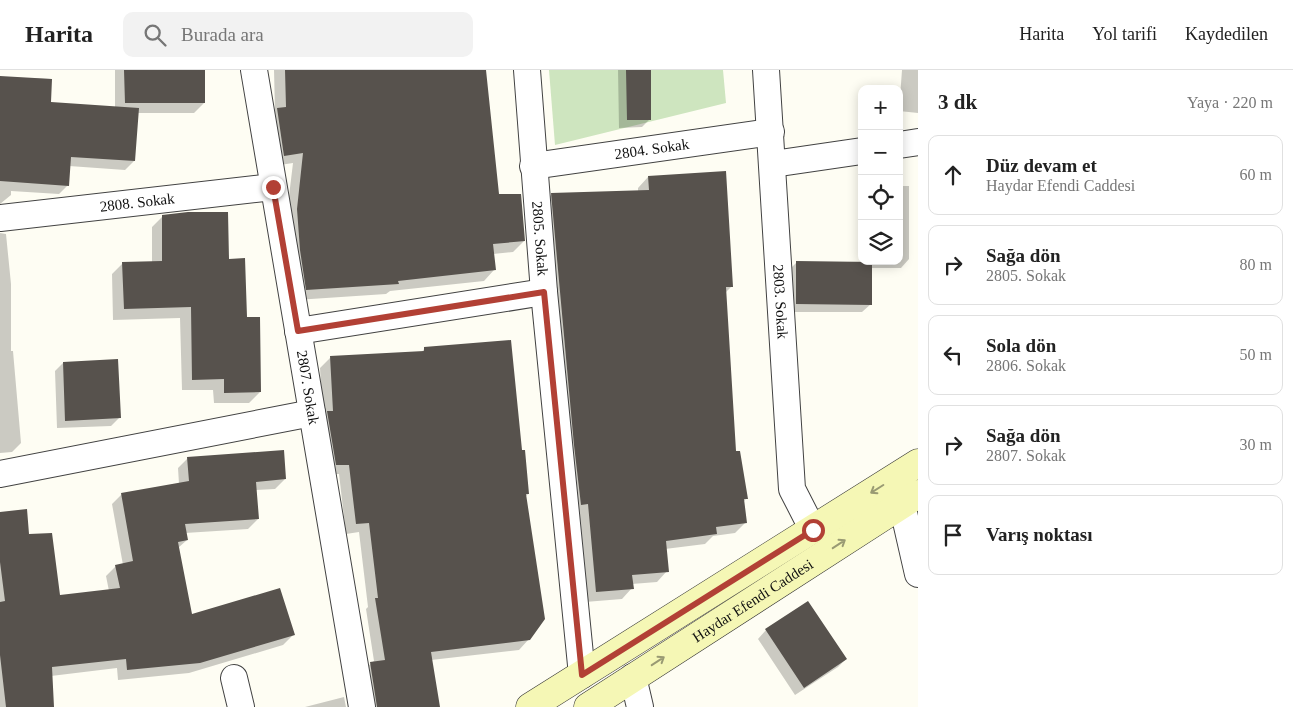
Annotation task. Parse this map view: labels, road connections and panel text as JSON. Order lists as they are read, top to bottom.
{
  "streets": {
    "main road": ["Haydar Efendi Caddesi"],
    "street": [
      "2804. Sokak",
      "2808. Sokak",
      "2805. Sokak",
      "2803. Sokak",
      "2807. Sokak"
    ]
  },
  "crossings": [
    ["2804. Sokak", "2805. Sokak"],
    ["2804. Sokak", "2803. Sokak"],
    ["2808. Sokak", "2807. Sokak"],
    ["2805. Sokak", "Haydar Efendi Caddesi"],
    ["2803. Sokak", "Haydar Efendi Caddesi"]
  ],
  "page": {
    "header": "Harita",
    "search": "Burada ara",
    "nav": ["Harita", "Yol tarifi", "Kaydedilen"],
    "heading": ["3 dk", "Yaya · 220 m"],
    "map_buttons": ["+", "−"],
    "list": [
      ["Düz devam et", "Haydar Efendi Caddesi", "60 m"],
      ["Sağa dön", "2805. Sokak", "80 m"],
      ["Sola dön", "2806. Sokak", "50 m"],
      ["Sağa dön", "2807. Sokak", "30 m"],
      "Varış noktası"
    ]
  }
}
